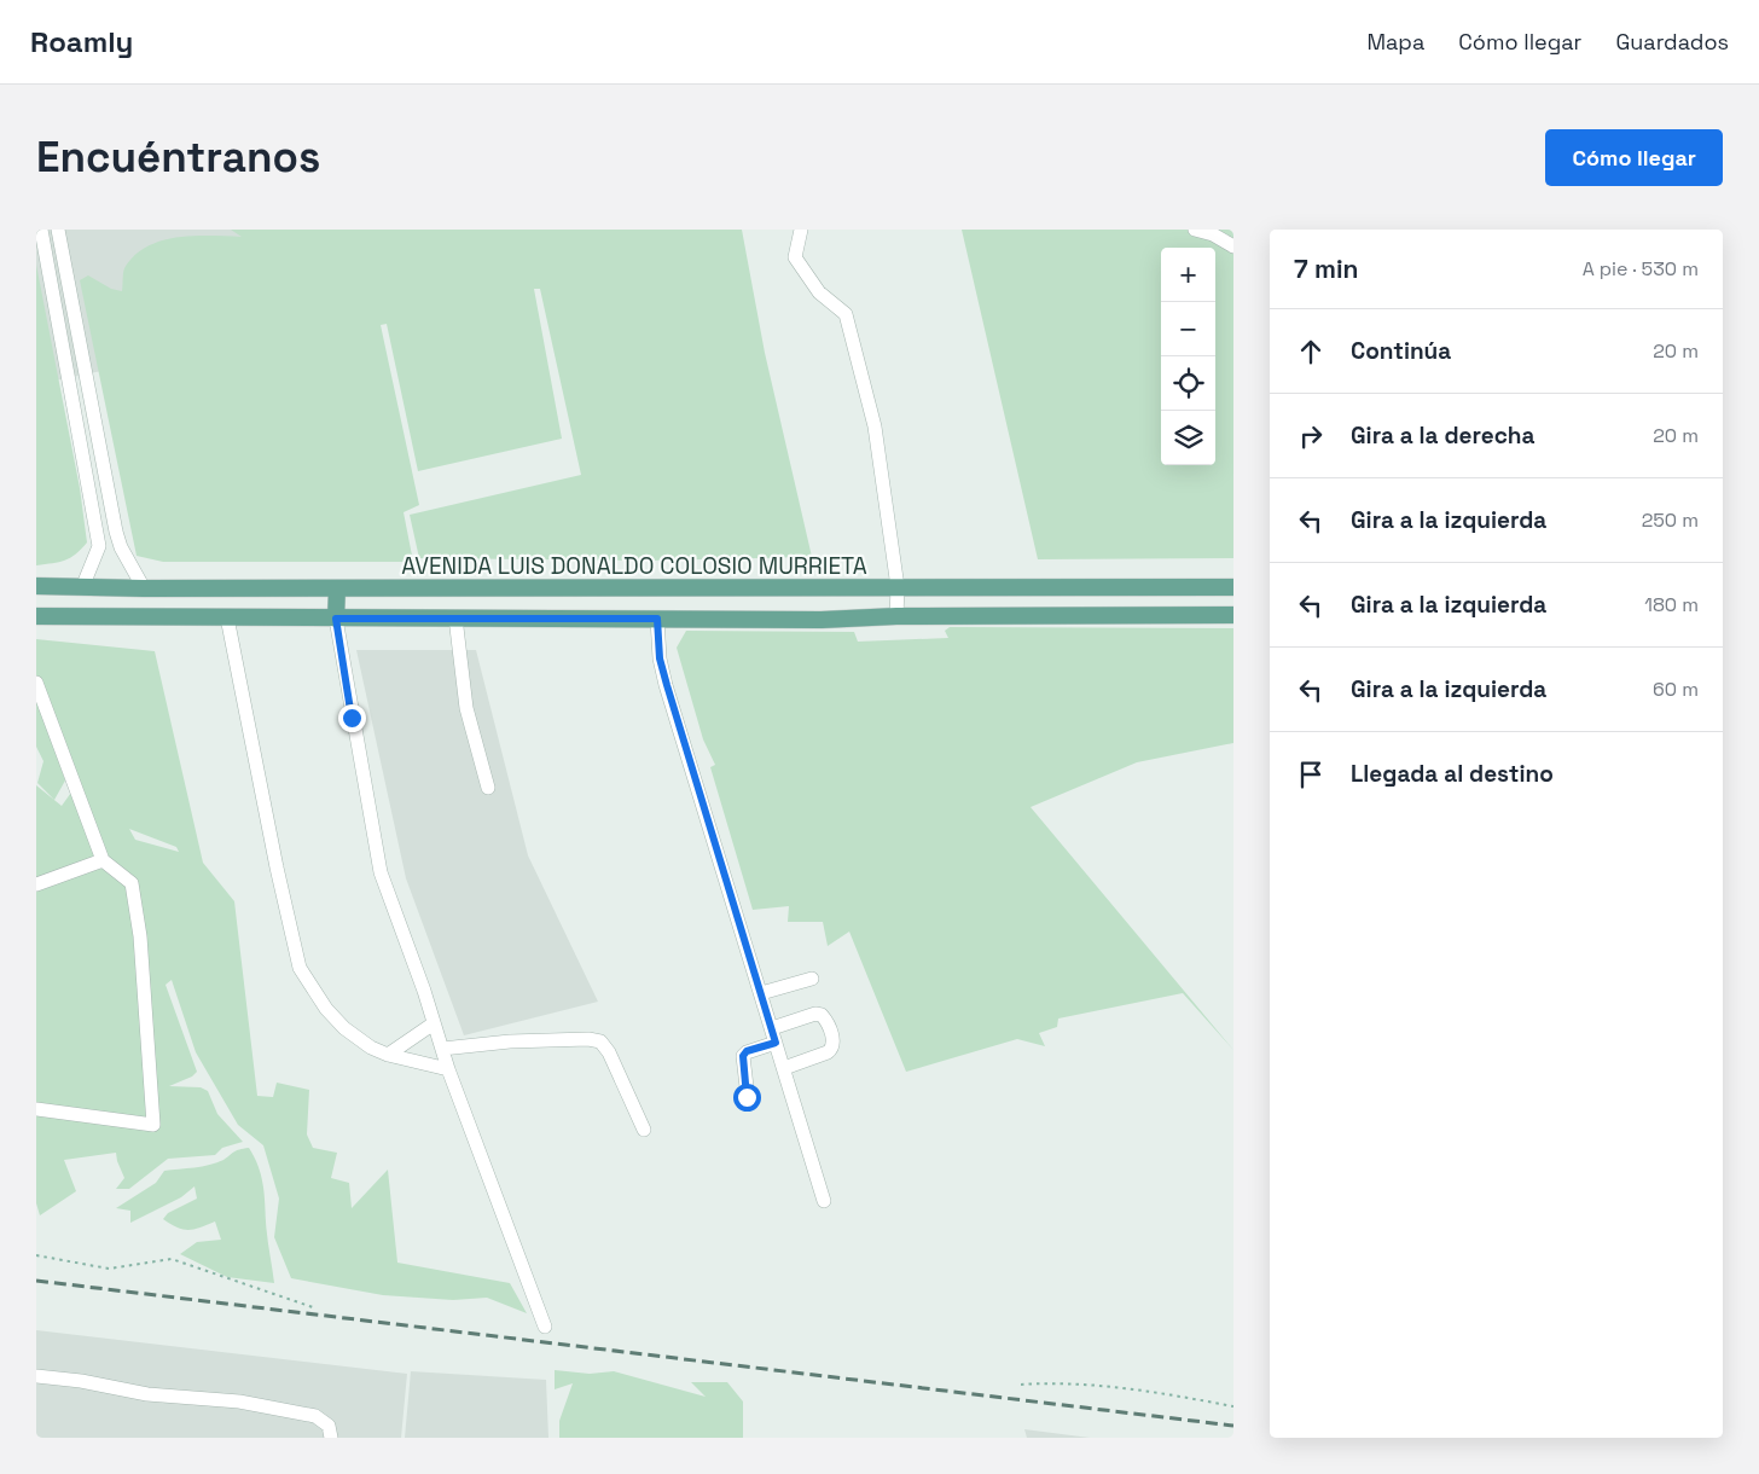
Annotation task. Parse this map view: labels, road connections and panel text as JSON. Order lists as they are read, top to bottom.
{
  "streets": {
    "main road": ["AVENIDA LUIS DONALDO COLOSIO MURRIETA"]
  },
  "page": {
    "header": "Roamly",
    "nav": ["Mapa", "Cómo llegar", "Guardados"],
    "buttons": "Cómo llegar",
    "title": "Encuéntranos",
    "heading": ["7 min", "A pie · 530 m"],
    "map_buttons": ["+", "−"],
    "list": [
      ["Continúa", "20 m"],
      ["Gira a la derecha", "20 m"],
      ["Gira a la izquierda", "250 m"],
      ["Gira a la izquierda", "180 m"],
      ["Gira a la izquierda", "60 m"],
      "Llegada al destino"
    ]
  }
}
